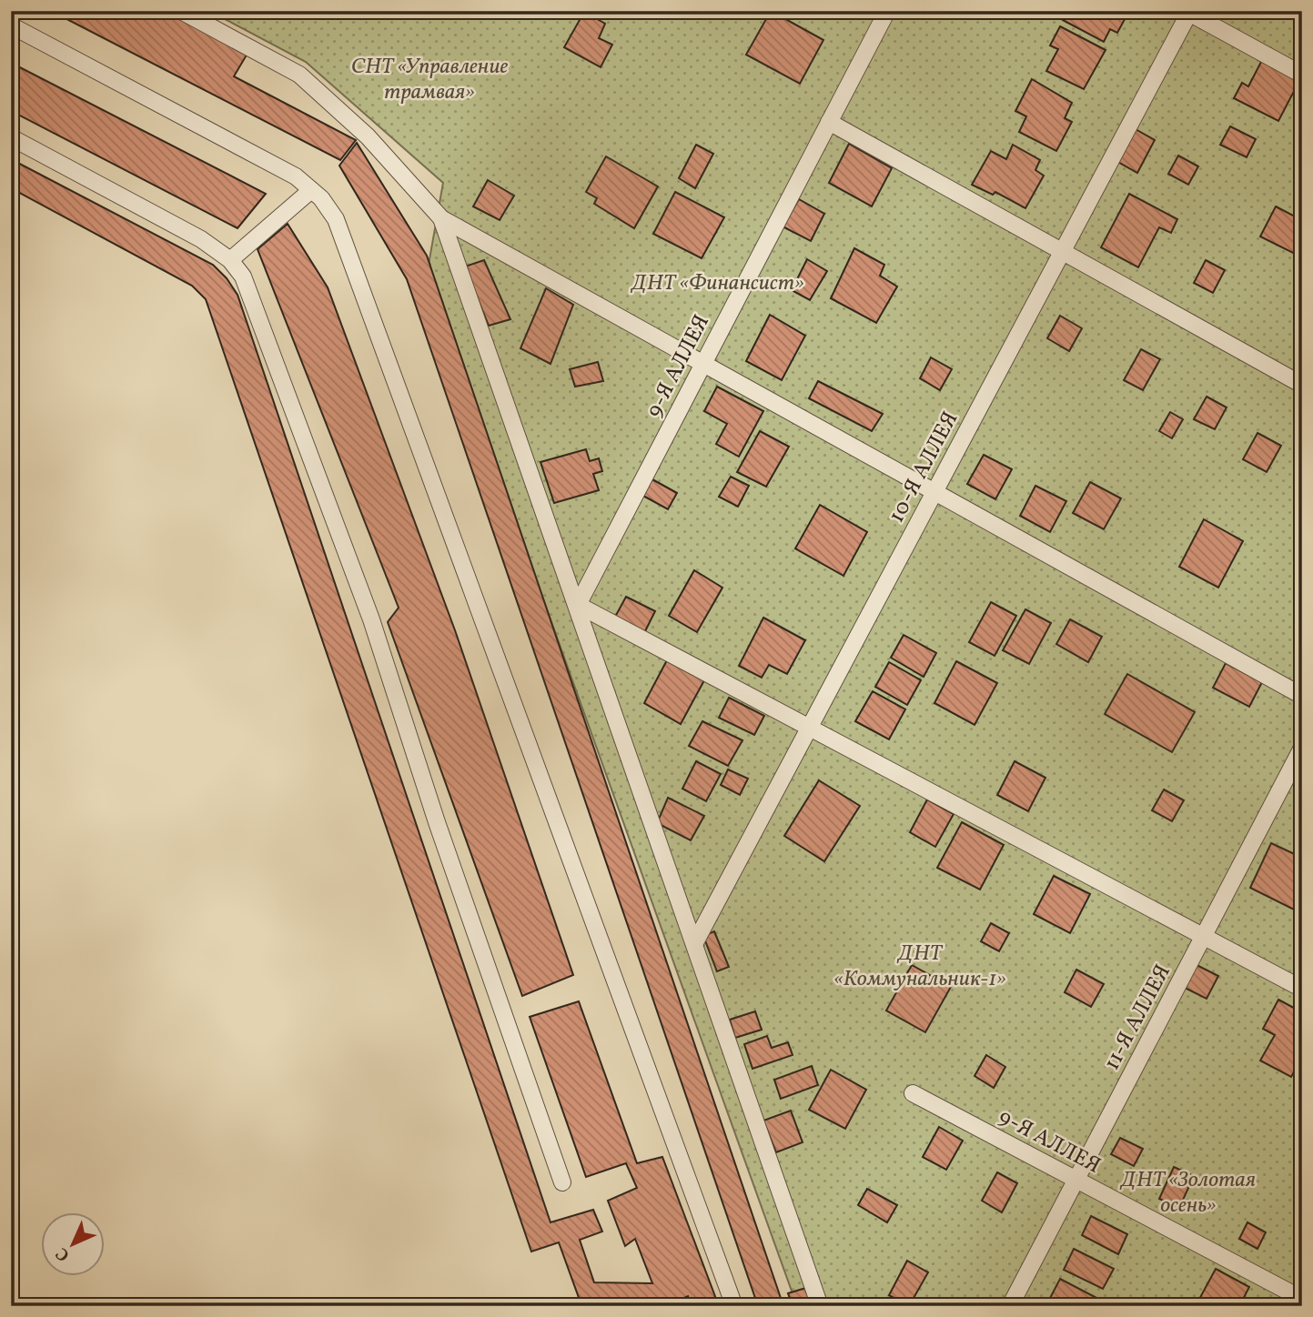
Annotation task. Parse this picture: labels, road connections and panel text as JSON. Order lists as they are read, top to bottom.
{
  "streets": {
    "lane": ["9-Я АЛЛЕЯ", "10-Я АЛЛЕЯ", "11-Я АЛЛЕЯ"]
  },
  "crossings": [
    ["9-Я АЛЛЕЯ", "11-Я АЛЛЕЯ"]
  ],
  "parks": [
    "СНТ «Управление трамвая»",
    "ДНТ «Финансист»",
    "ДНТ «Коммунальник-1»",
    "ДНТ «Золотая осень»"
  ],
  "north": "bottom left"
}
